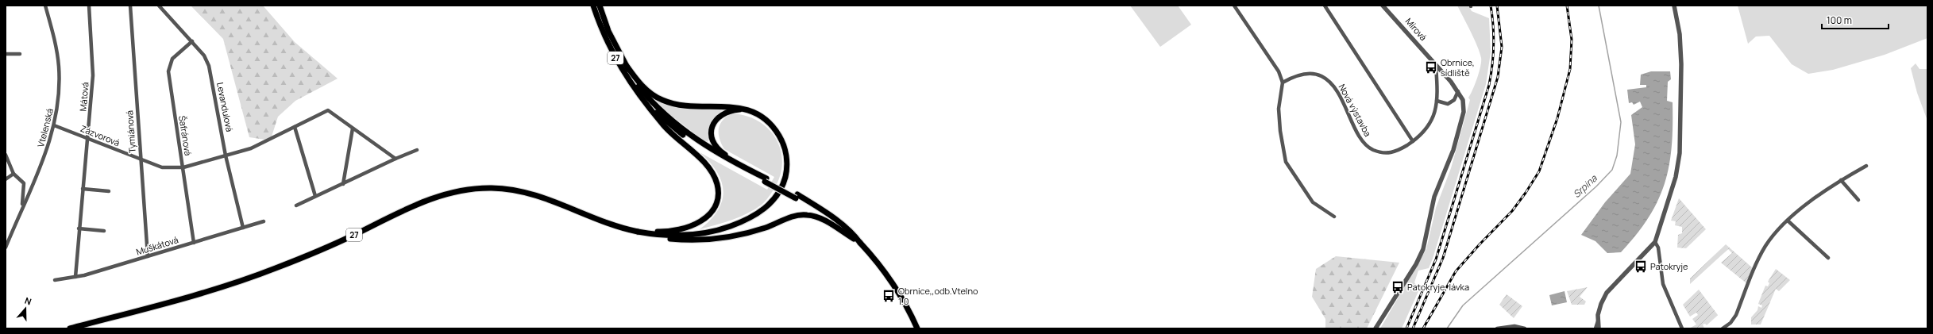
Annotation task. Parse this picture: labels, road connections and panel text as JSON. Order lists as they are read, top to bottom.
{
  "streets": {
    "main road": ["27"],
    "street": [
      "Mírová",
      "Mátová",
      "Levandulová",
      "Nová výstavba",
      "Vtelenská",
      "Tymiánová",
      "Zázvorová",
      "Šafránová",
      "Muškátová"
    ]
  },
  "crossings": [
    ["Mírová", "Nová výstavba"],
    ["Mátová", "Zázvorová"],
    ["Mátová", "Muškátová"],
    ["Levandulová", "Zázvorová"],
    ["Levandulová", "Šafránová"],
    ["Levandulová", "Muškátová"],
    ["Vtelenská", "Zázvorová"],
    ["Tymiánová", "Zázvorová"],
    ["Tymiánová", "Muškátová"],
    ["Zázvorová", "Šafránová"],
    ["Šafránová", "Muškátová"]
  ],
  "water": ["Srpina"],
  "places": {
    "bus stop": [
      "Obrnice, sídliště",
      "Patokryje",
      "Patokryje, lávka",
      "Obrnice,,odb.Vtelno 1.0"
    ]
  },
  "scale_bar": "100 m",
  "north": "top"
}
